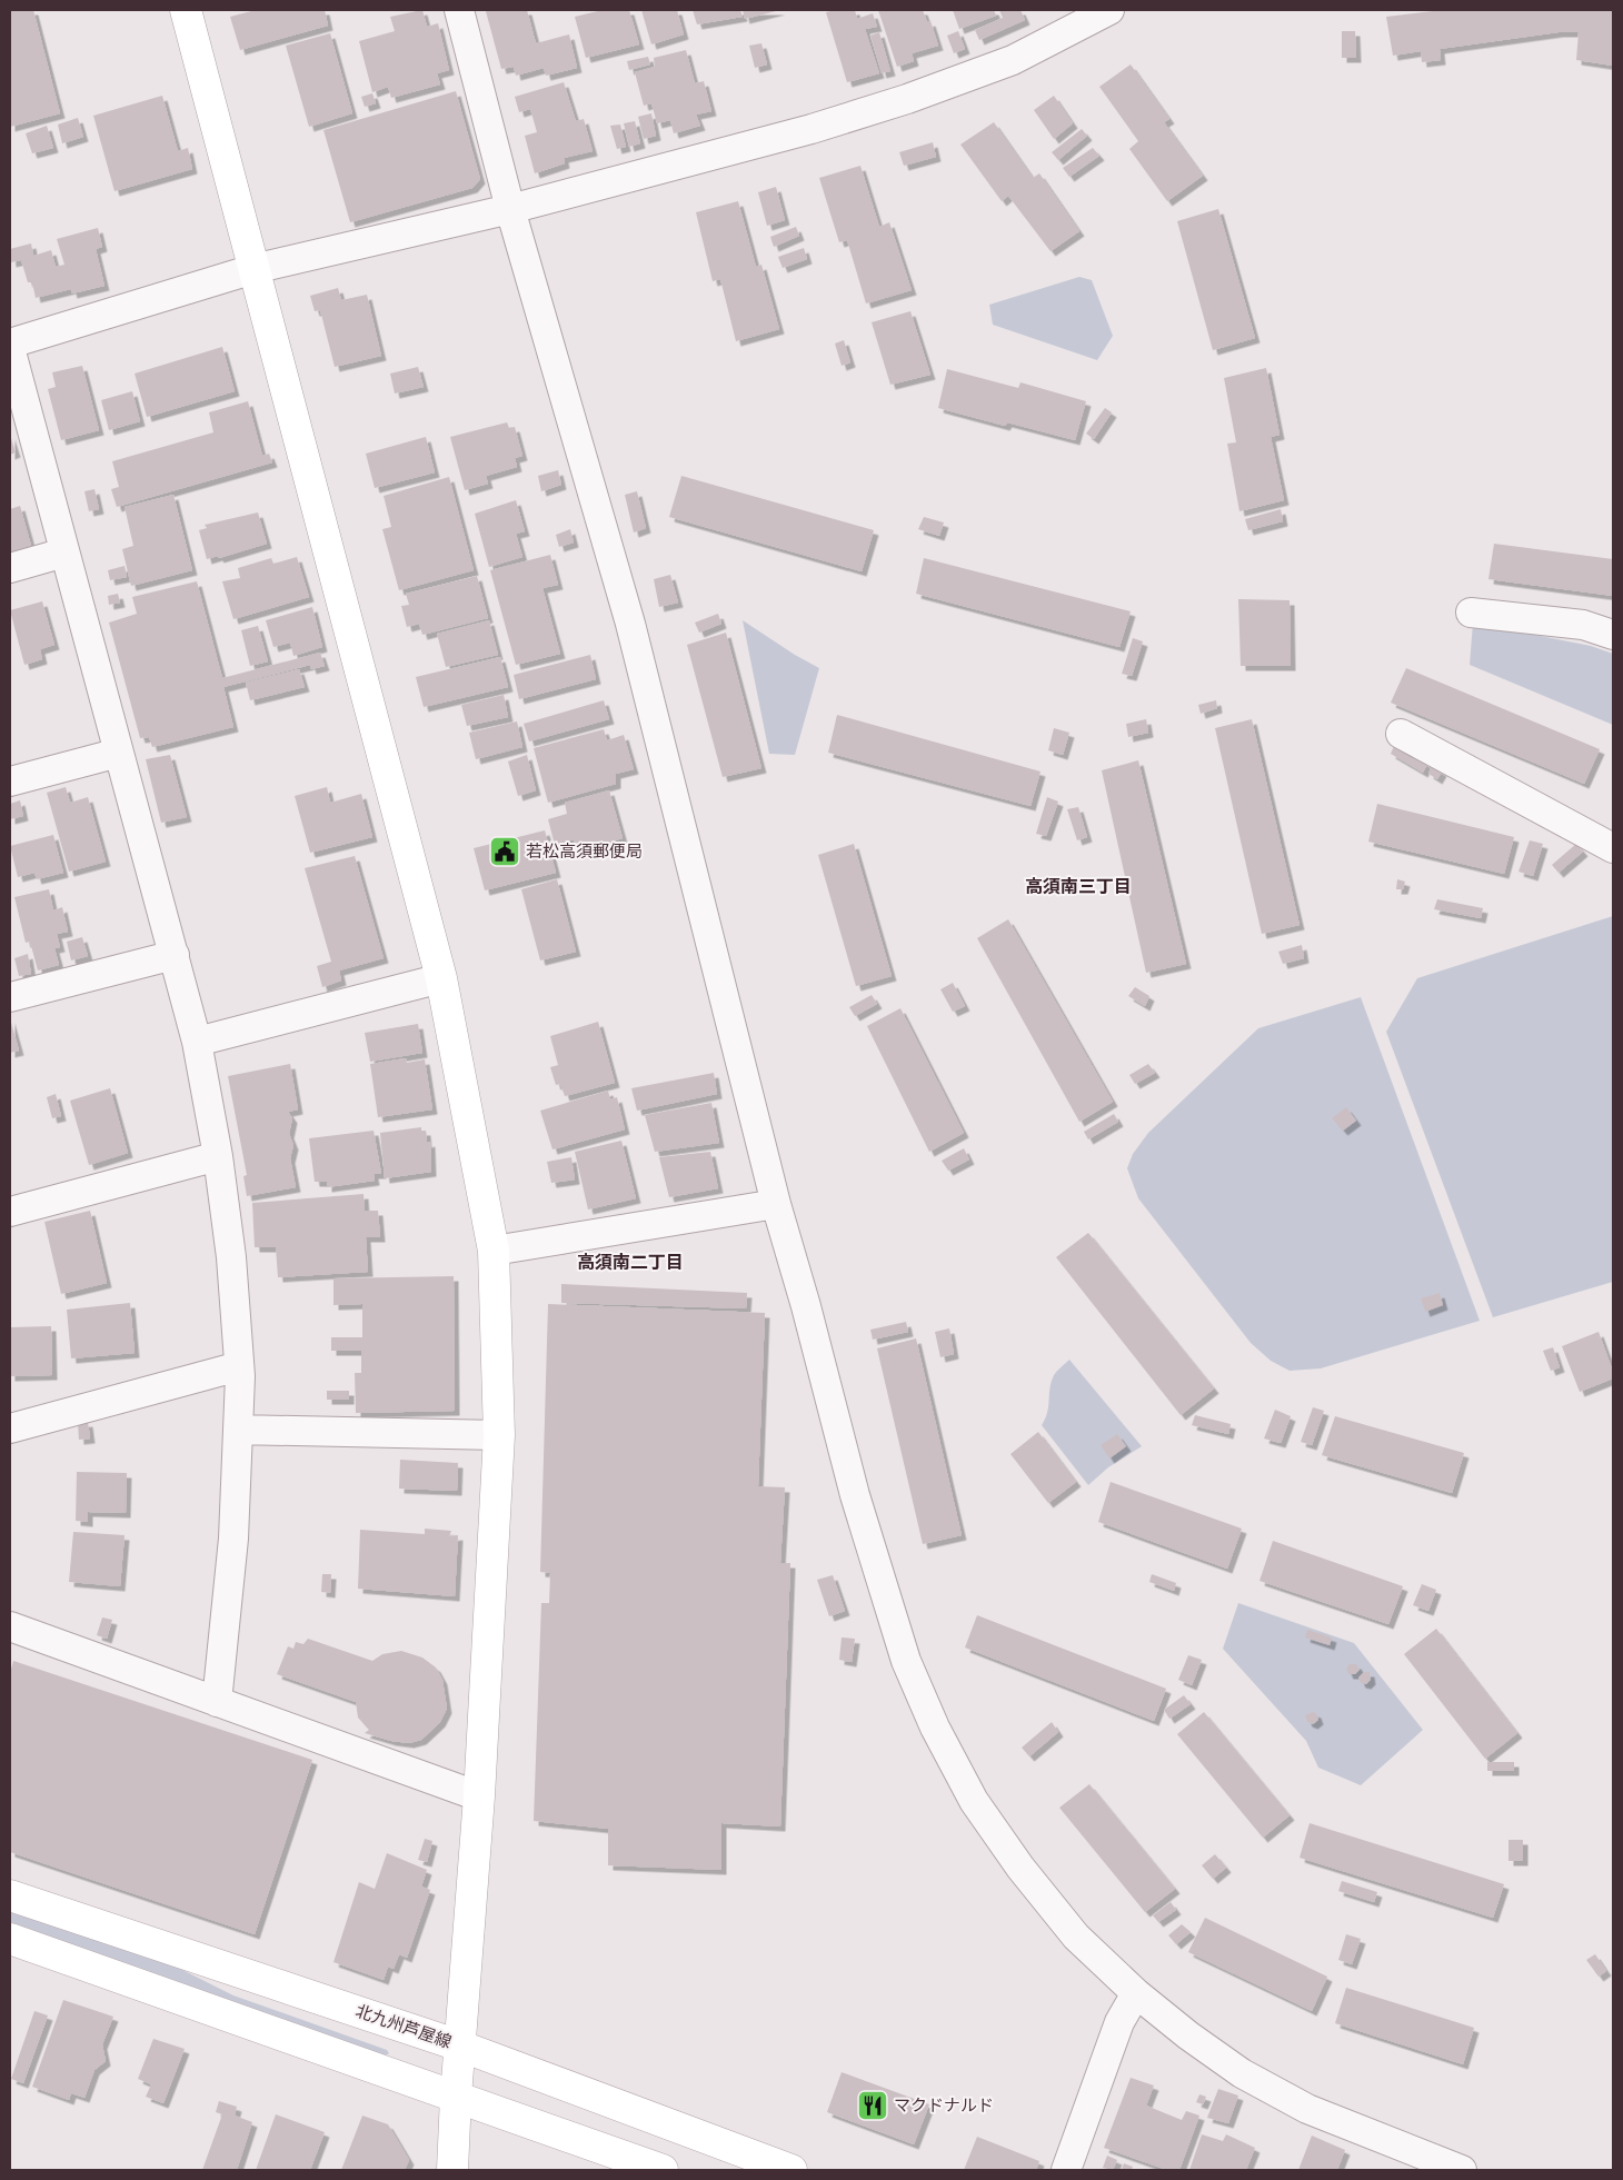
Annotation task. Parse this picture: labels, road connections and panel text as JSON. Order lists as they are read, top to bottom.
{
  "streets": {
    "street": ["北九州芦屋線"]
  },
  "districts": ["高須南三丁目", "高須南二丁目"],
  "places": {
    "public building": ["若松高須郵便局"],
    "restaurant": ["マクドナルド"]
  }
}
